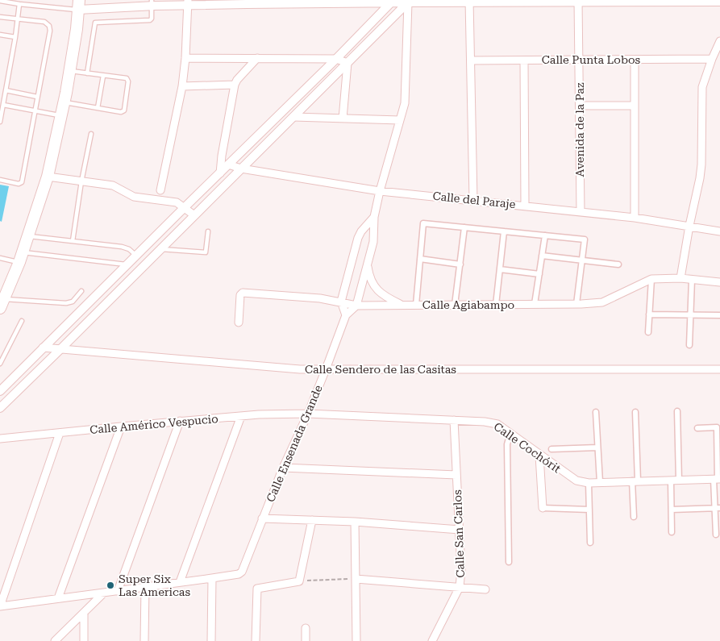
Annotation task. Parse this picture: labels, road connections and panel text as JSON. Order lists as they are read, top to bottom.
{
  "streets": {
    "street": [
      "Calle Punta Lobos",
      "Avenida de la Paz",
      "Calle del Paraje",
      "Calle Agiabampo",
      "Calle Sendero de las Casitas",
      "Calle Américo Vespucio",
      "Calle Ensenada Grande",
      "Calle Cochórit",
      "Calle San Carlos"
    ]
  },
  "crossings": [
    ["Calle Punta Lobos", "Avenida de la Paz"],
    ["Avenida de la Paz", "Calle del Paraje"],
    ["Calle Agiabampo", "Calle Ensenada Grande"],
    ["Calle Sendero de las Casitas", "Calle Ensenada Grande"],
    ["Calle Américo Vespucio", "Calle Ensenada Grande"],
    ["Calle Américo Vespucio", "Calle Cochórit"],
    ["Calle Ensenada Grande", "Calle Cochórit"],
    ["Calle Cochórit", "Calle San Carlos"]
  ],
  "places": ["Super Six Las Americas"]
}
